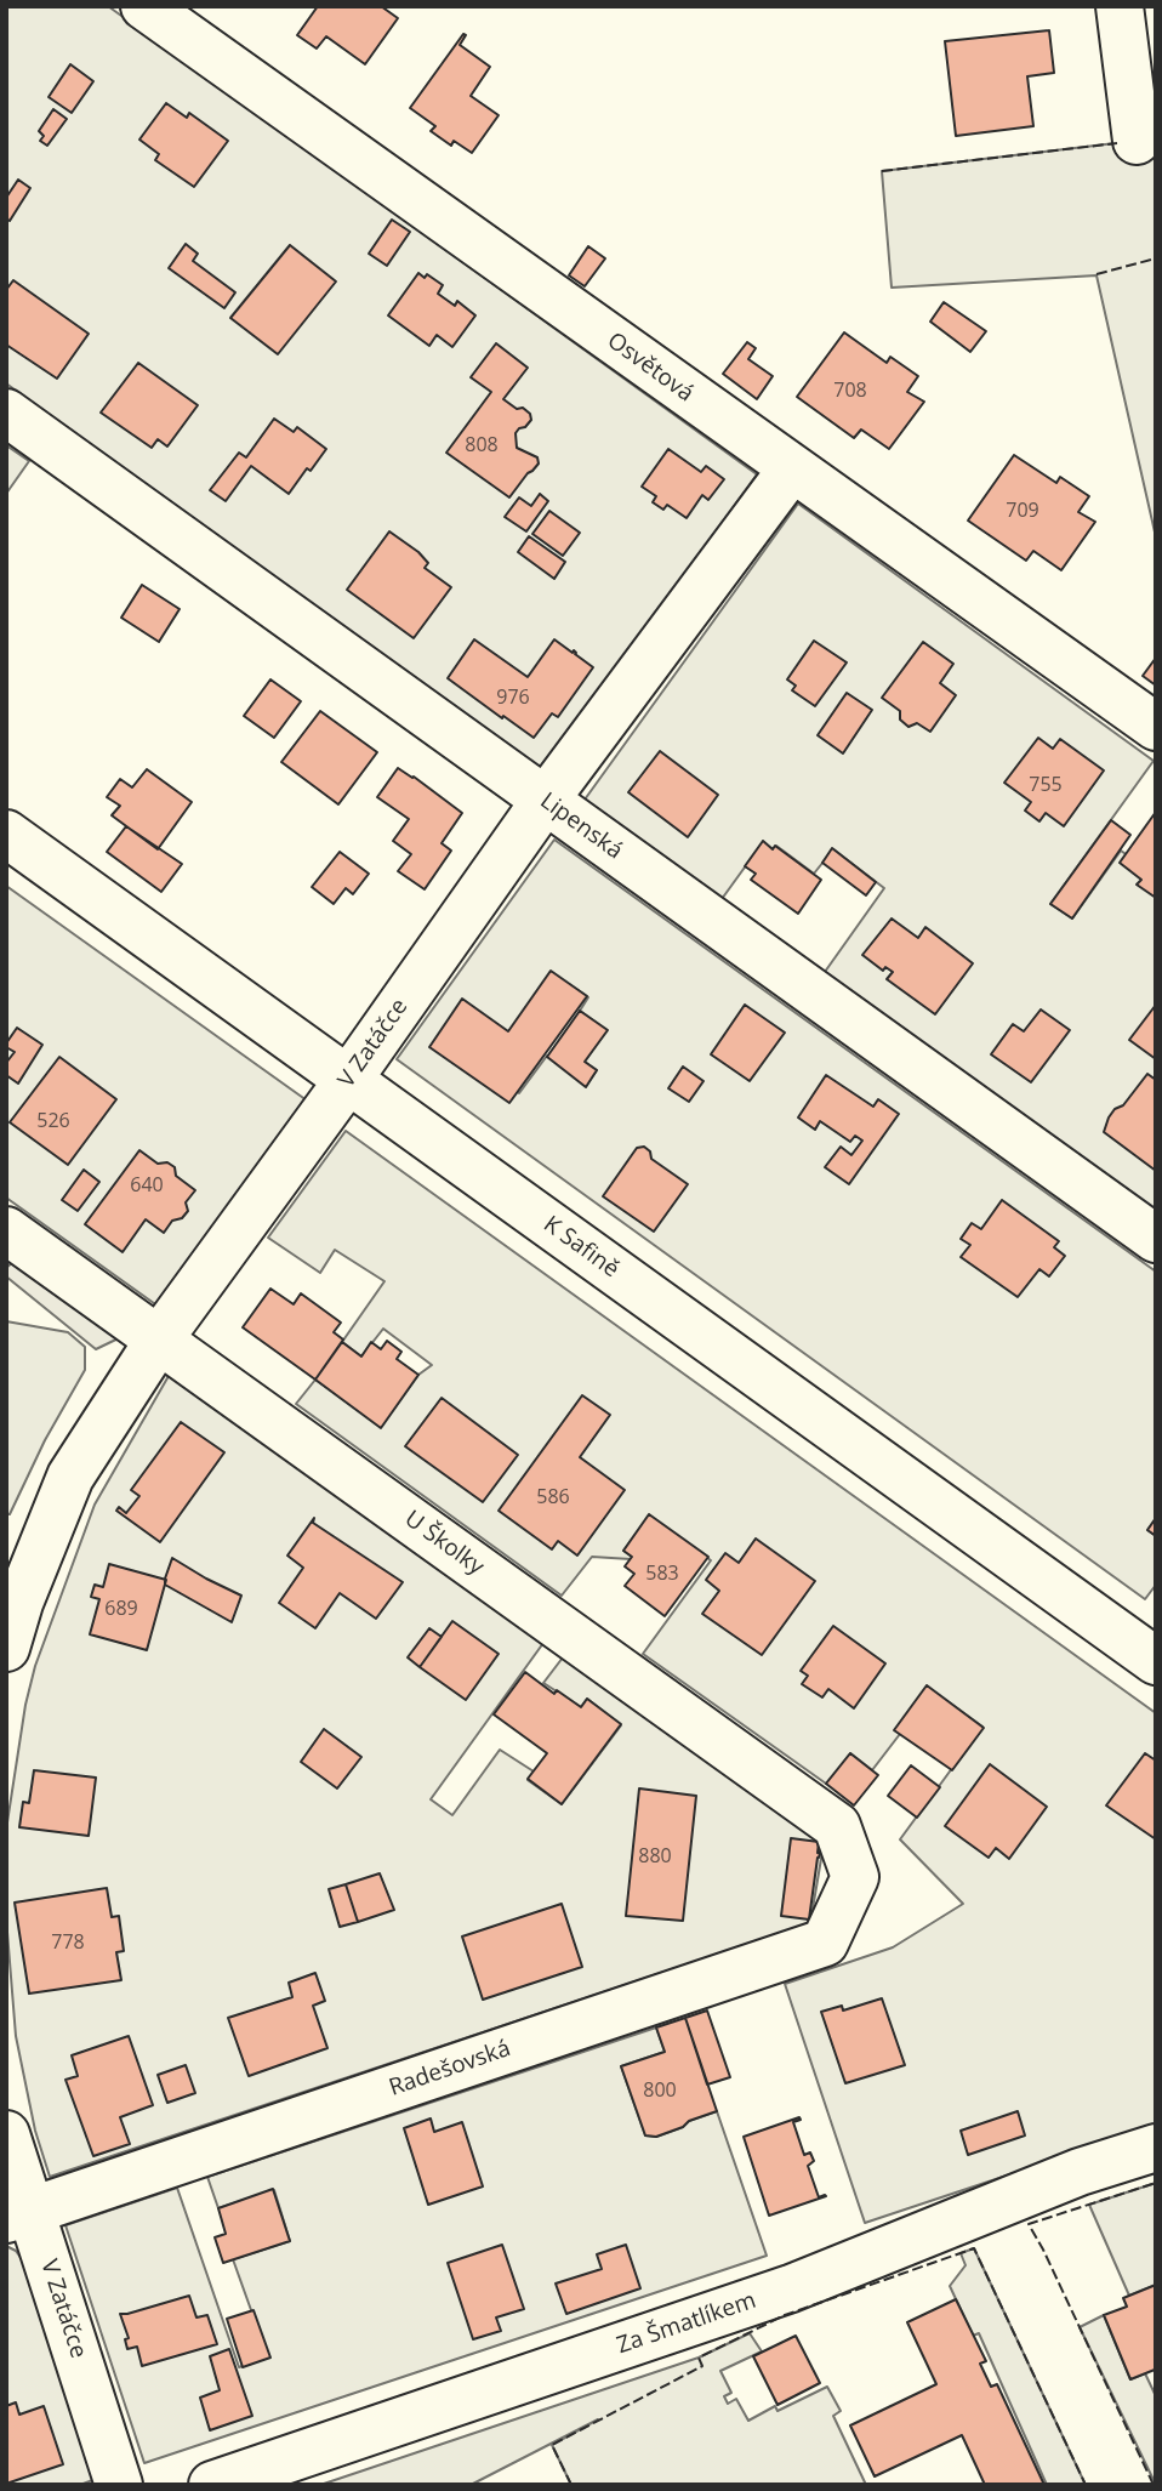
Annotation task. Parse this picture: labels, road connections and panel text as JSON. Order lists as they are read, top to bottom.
{
  "streets": {
    "street": [
      "Osvětová",
      "Lipenská",
      "V Zatáčce",
      "K Safině",
      "U Školky",
      "Radešovská",
      "Za Šmatlíkem"
    ]
  },
  "crossings": [
    ["Osvětová", "V Zatáčce"],
    ["Lipenská", "V Zatáčce"],
    ["V Zatáčce", "K Safině"],
    ["V Zatáčce", "U Školky"],
    ["V Zatáčce", "Radešovská"],
    ["U Školky", "Radešovská"]
  ],
  "house_numbers": [
    "708",
    "808",
    "709",
    "976",
    "755",
    "526",
    "640",
    "586",
    "583",
    "689",
    "880",
    "778",
    "800"
  ]
}
